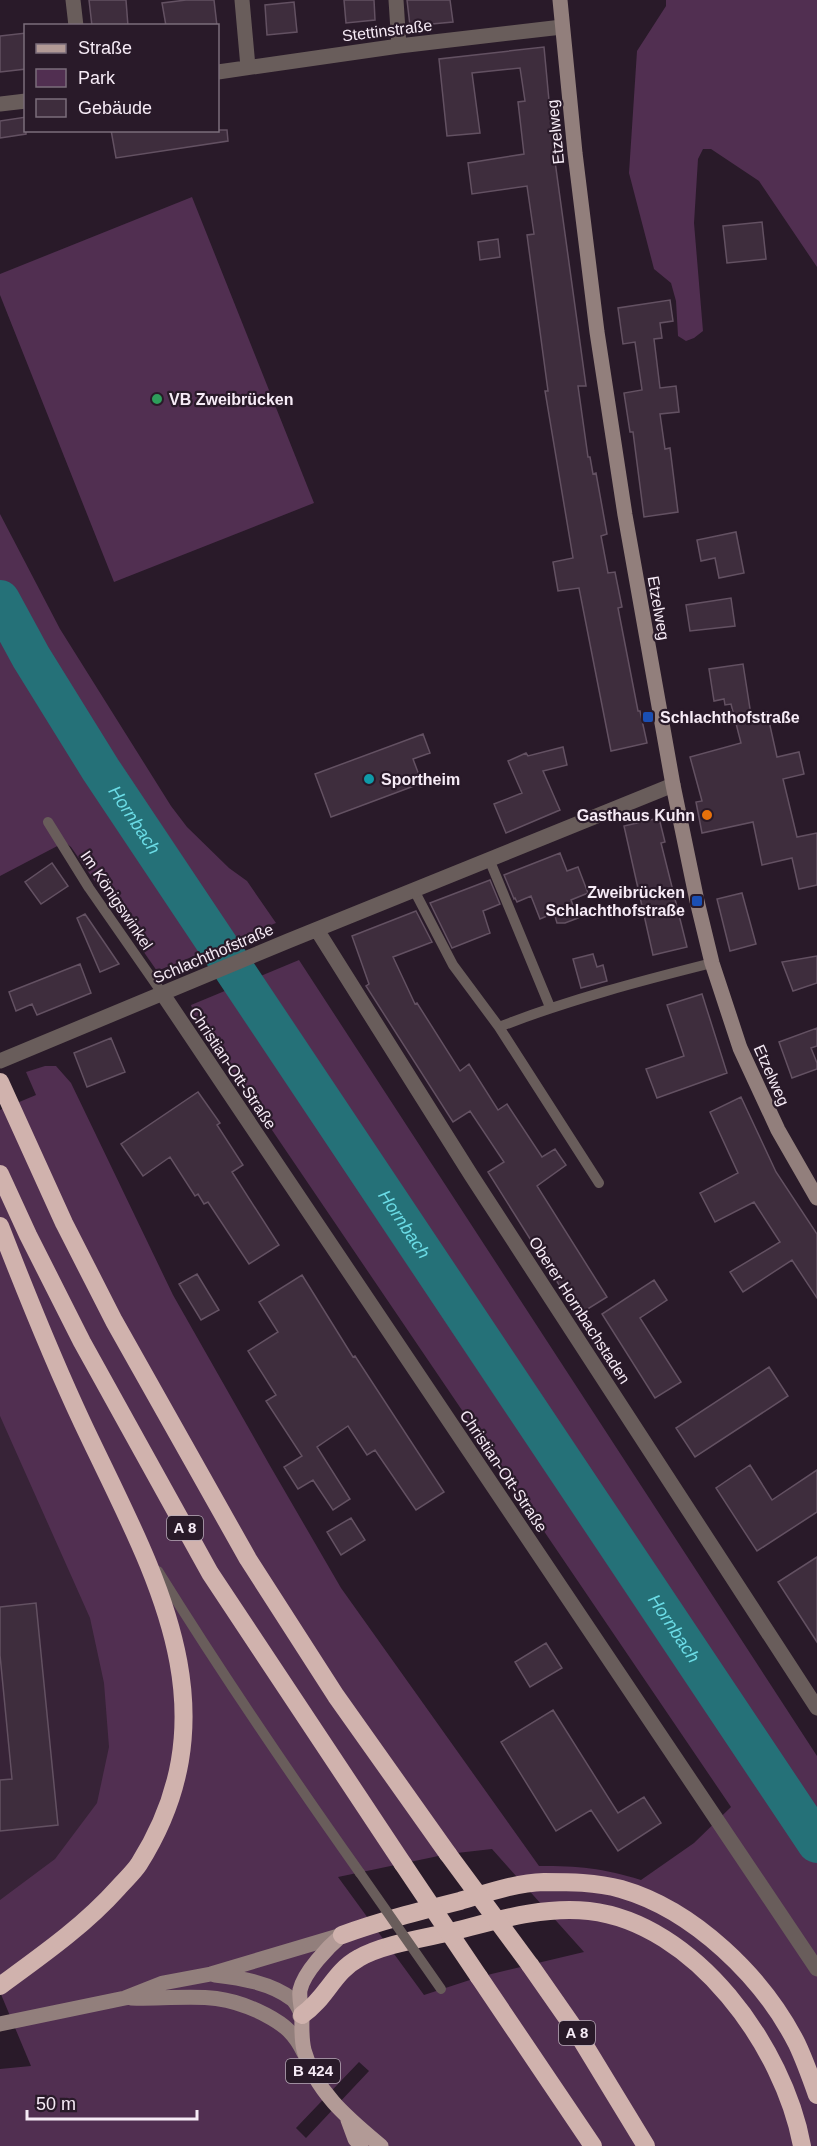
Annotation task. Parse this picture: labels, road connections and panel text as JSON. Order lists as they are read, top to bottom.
{
  "streets": {
    "highway": ["A 8"],
    "main road": ["B 424"],
    "street": [
      "Stettinstraße",
      "Etzelweg",
      "Schlachthofstraße",
      "Christian-Ott-Straße",
      "Oberer Hornbachstaden"
    ],
    "lane": ["Im Königswinkel"]
  },
  "crossings": [
    ["Stettinstraße", "Etzelweg"],
    ["Etzelweg", "Schlachthofstraße"],
    ["Im Königswinkel", "Schlachthofstraße"],
    ["Im Königswinkel", "Christian-Ott-Straße"],
    ["Schlachthofstraße", "Christian-Ott-Straße"],
    ["Schlachthofstraße", "Oberer Hornbachstaden"]
  ],
  "water": ["Hornbach"],
  "places": {
    "other": ["VB Zweibrücken", "Sportheim", "Gasthaus Kuhn"],
    "transit": ["Schlachthofstraße", "Zweibrücken Schlachthofstraße"]
  },
  "legend": ["Straße", "Park", "Gebäude"],
  "scale_bar": "50 m"
}
